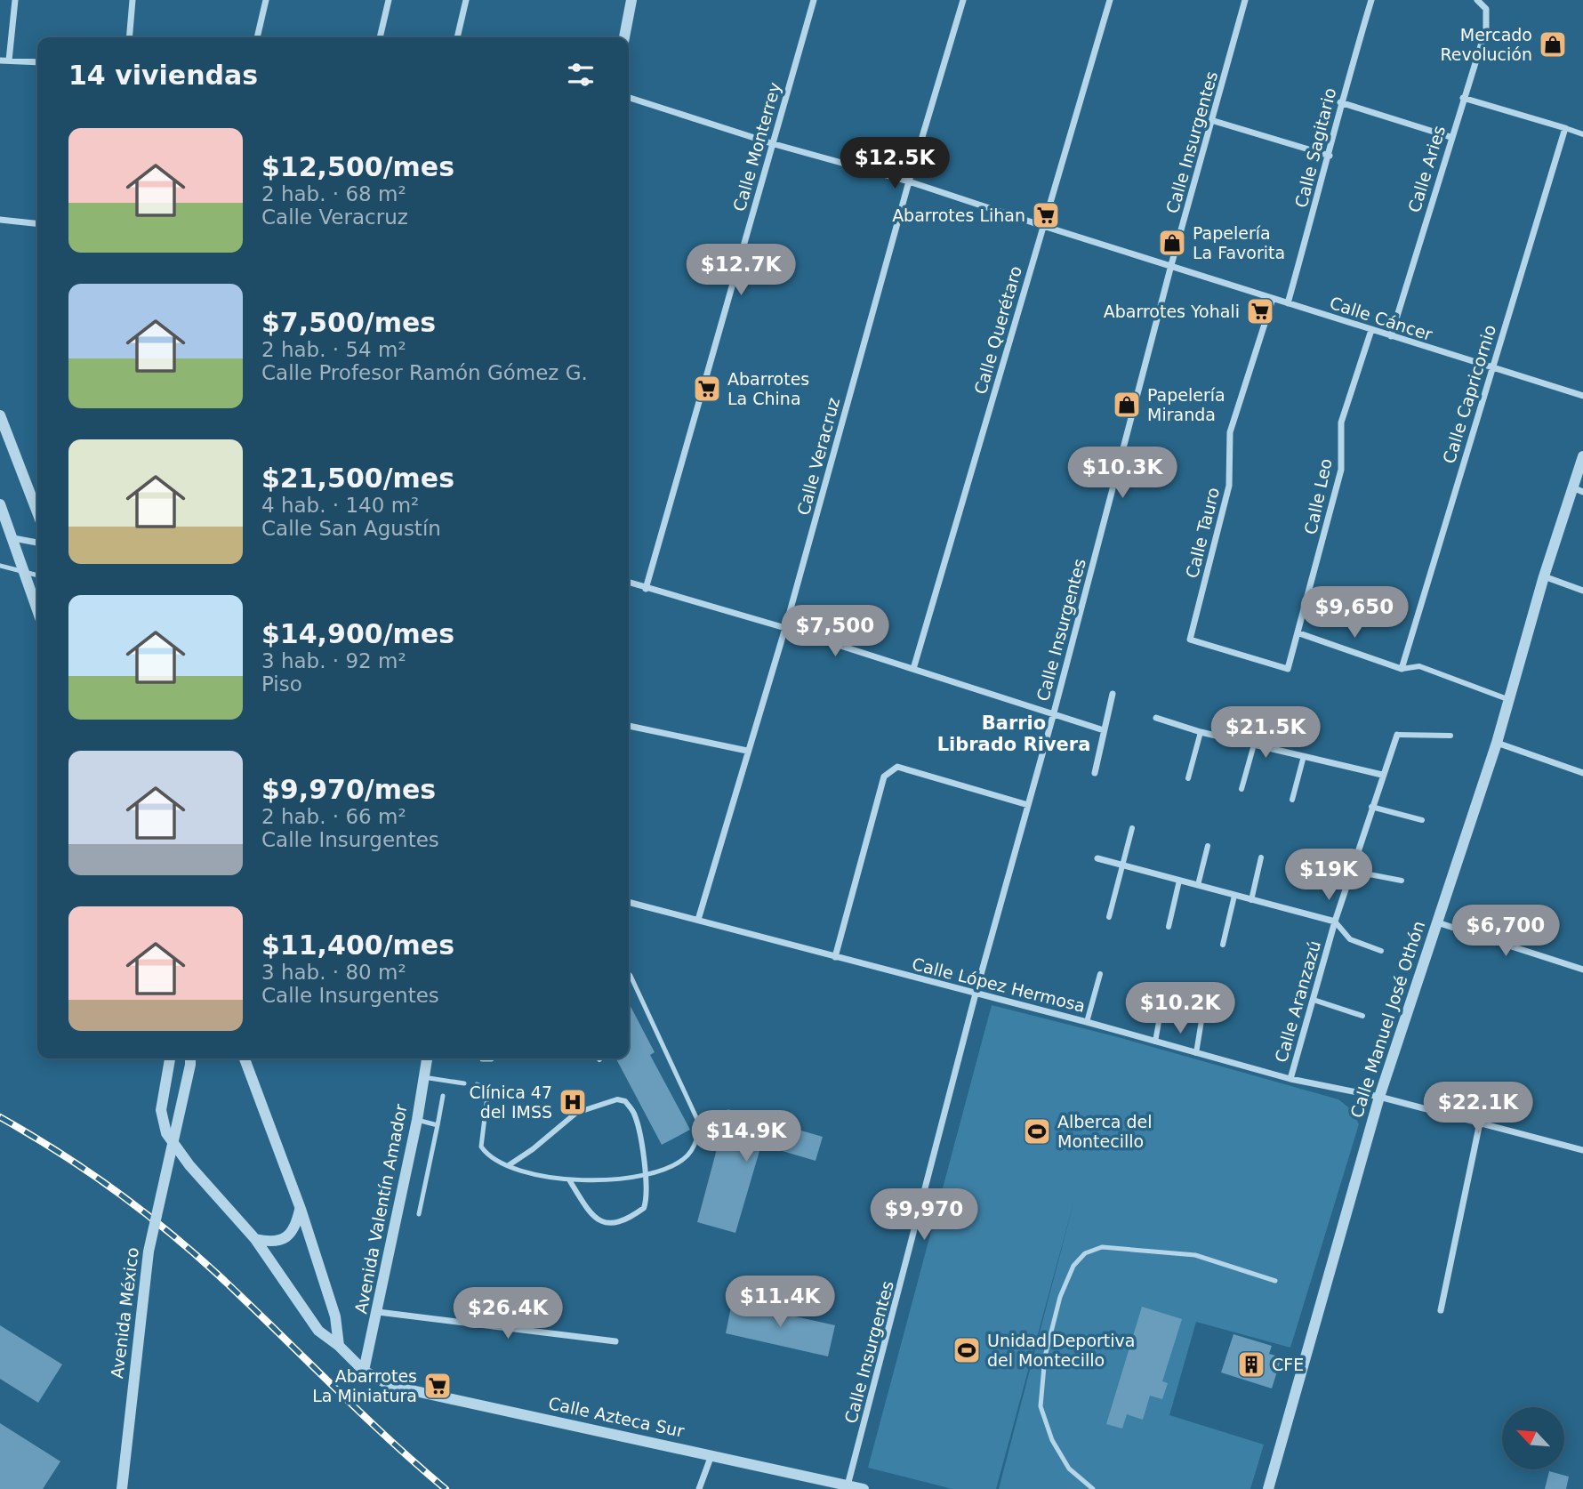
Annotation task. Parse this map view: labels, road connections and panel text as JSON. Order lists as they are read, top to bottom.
{
  "streets": {
    "street": [
      "Calle Insurgentes",
      "Calle Monterrey",
      "Calle Sagitario",
      "Calle Aries",
      "Calle Cáncer",
      "Calle Querétaro",
      "Calle Capricornio",
      "Calle Veracruz",
      "Calle Leo",
      "Calle Tauro",
      "Calle López Hermosa",
      "Calle Aranzazú",
      "Calle Manuel José Othón",
      "Avenida Valentín Amador",
      "Avenida México",
      "Calle Azteca Sur"
    ]
  },
  "crossings": [
    ["Calle Insurgentes", "Calle Cáncer"],
    ["Calle Insurgentes", "Calle López Hermosa"],
    ["Calle Insurgentes", "Calle Azteca Sur"],
    ["Calle Monterrey", "Calle Cáncer"],
    ["Calle Sagitario", "Calle Cáncer"],
    ["Calle Aries", "Calle Cáncer"],
    ["Calle Cáncer", "Calle Querétaro"],
    ["Calle Cáncer", "Calle Capricornio"],
    ["Calle Cáncer", "Calle Veracruz"],
    ["Calle Cáncer", "Calle Leo"],
    ["Calle Cáncer", "Calle Tauro"],
    ["Calle Veracruz", "Calle López Hermosa"],
    ["Calle Leo", "Calle Tauro"],
    ["Calle López Hermosa", "Calle Aranzazú"],
    ["Calle López Hermosa", "Calle Manuel José Othón"],
    ["Avenida Valentín Amador", "Calle Azteca Sur"]
  ],
  "districts": ["Barrio Librado Rivera"],
  "places": {
    "shop": ["Mercado Revolución", "Papelería La Favorita", "Papelería Miranda"],
    "supermarket": [
      "Abarrotes Lihan",
      "Abarrotes Yohali",
      "Abarrotes La China",
      "Abarrotes La Miniatura"
    ],
    "hospital": ["Clínica 47 del IMSS"],
    "sports": ["Alberca del Montecillo", "Unidad Deportiva del Montecillo"],
    "building": ["CFE"]
  },
  "north": "top left",
  "page": {
    "heading": "14 viviendas",
    "list": [
      {
        "name": "$12,500/mes",
        "note": "2 hab. · 68 m² · Calle Veracruz"
      },
      {
        "name": "$7,500/mes",
        "note": "2 hab. · 54 m² · Calle Profesor Ramón Gómez G."
      },
      {
        "name": "$21,500/mes",
        "note": "4 hab. · 140 m² · Calle San Agustín"
      },
      {
        "name": "$14,900/mes",
        "note": "3 hab. · 92 m² · Piso"
      },
      {
        "name": "$9,970/mes",
        "note": "2 hab. · 66 m² · Calle Insurgentes"
      },
      {
        "name": "$11,400/mes",
        "note": "3 hab. · 80 m² · Calle Insurgentes"
      }
    ],
    "price": [
      "$12.5K",
      "$12.7K",
      "$10.3K",
      "$9,650",
      "$7,500",
      "$21.5K",
      "$19K",
      "$6,700",
      "$10.2K",
      "$22.1K",
      "$14.9K",
      "$9,970",
      "$11.4K",
      "$26.4K"
    ]
  }
}
